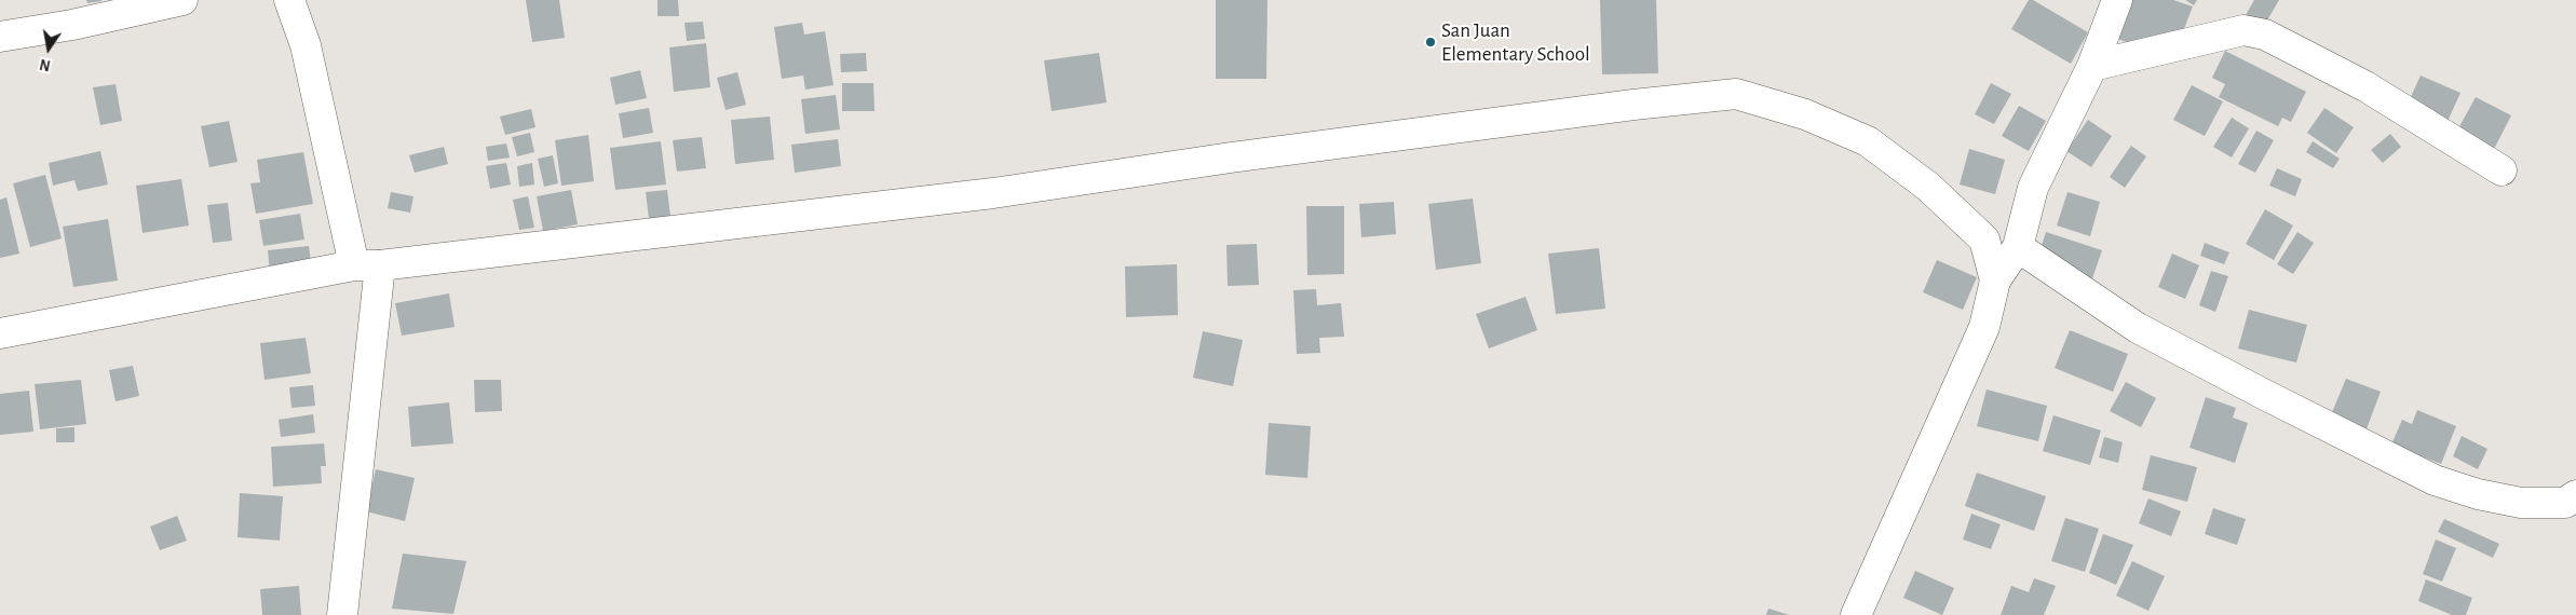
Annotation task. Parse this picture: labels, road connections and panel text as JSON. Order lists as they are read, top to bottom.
{
  "places": ["San Juan Elementary School"],
  "north": "bottom"
}
